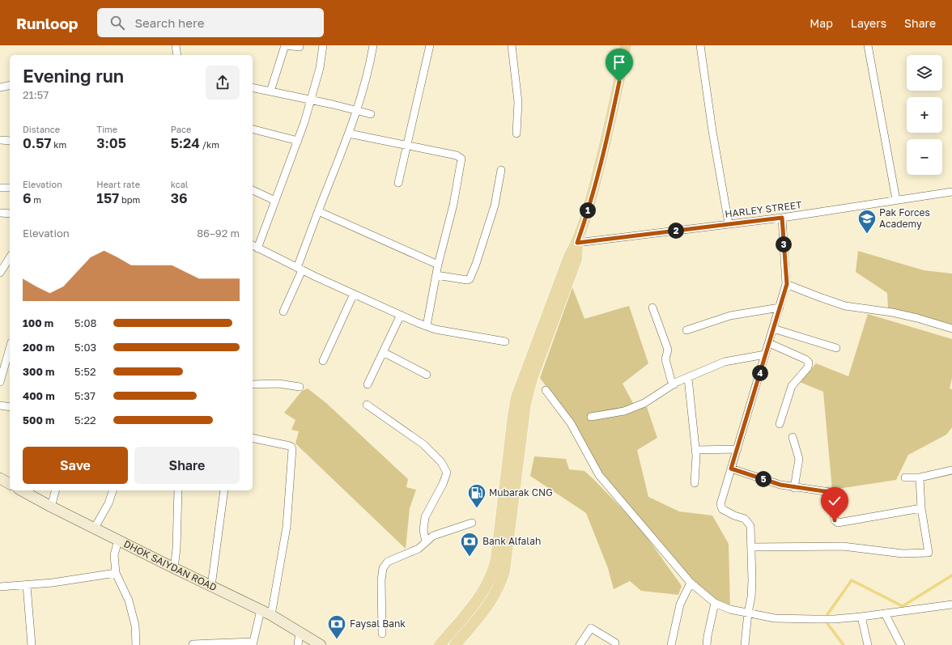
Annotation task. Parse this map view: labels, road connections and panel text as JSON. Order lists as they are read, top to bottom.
{
  "streets": {
    "main road": ["DHOK SAIYDAN ROAD"],
    "street": ["HARLEY STREET"]
  },
  "places": {
    "school or university": ["Pak Forces Academy"],
    "fuel station": ["Mubarak CNG"],
    "bank": ["Bank Alfalah", "Faysal Bank"]
  },
  "page": {
    "header": "Runloop",
    "search": "Search here",
    "nav": ["Map", "Layers", "Share"],
    "map_buttons": ["+", "−"],
    "heading": ["Evening run", "21:57"],
    "stats": [
      ["Distance", "0.57 km"],
      ["Time", "3:05"],
      ["Pace", "5:24 /km"],
      ["Elevation", "6 m"],
      ["Heart rate", "157 bpm"],
      ["kcal", "36"]
    ],
    "pins": [
      "1",
      "2",
      "3",
      "4",
      "5"
    ],
    "chart": ["Elevation", "86–92 m"],
    "list": [
      {
        "name": "100 m",
        "note": "5:08"
      },
      {
        "name": "200 m",
        "note": "5:03"
      },
      {
        "name": "300 m",
        "note": "5:52"
      },
      {
        "name": "400 m",
        "note": "5:37"
      },
      {
        "name": "500 m",
        "note": "5:22"
      }
    ],
    "buttons": ["Save", "Share"]
  }
}
